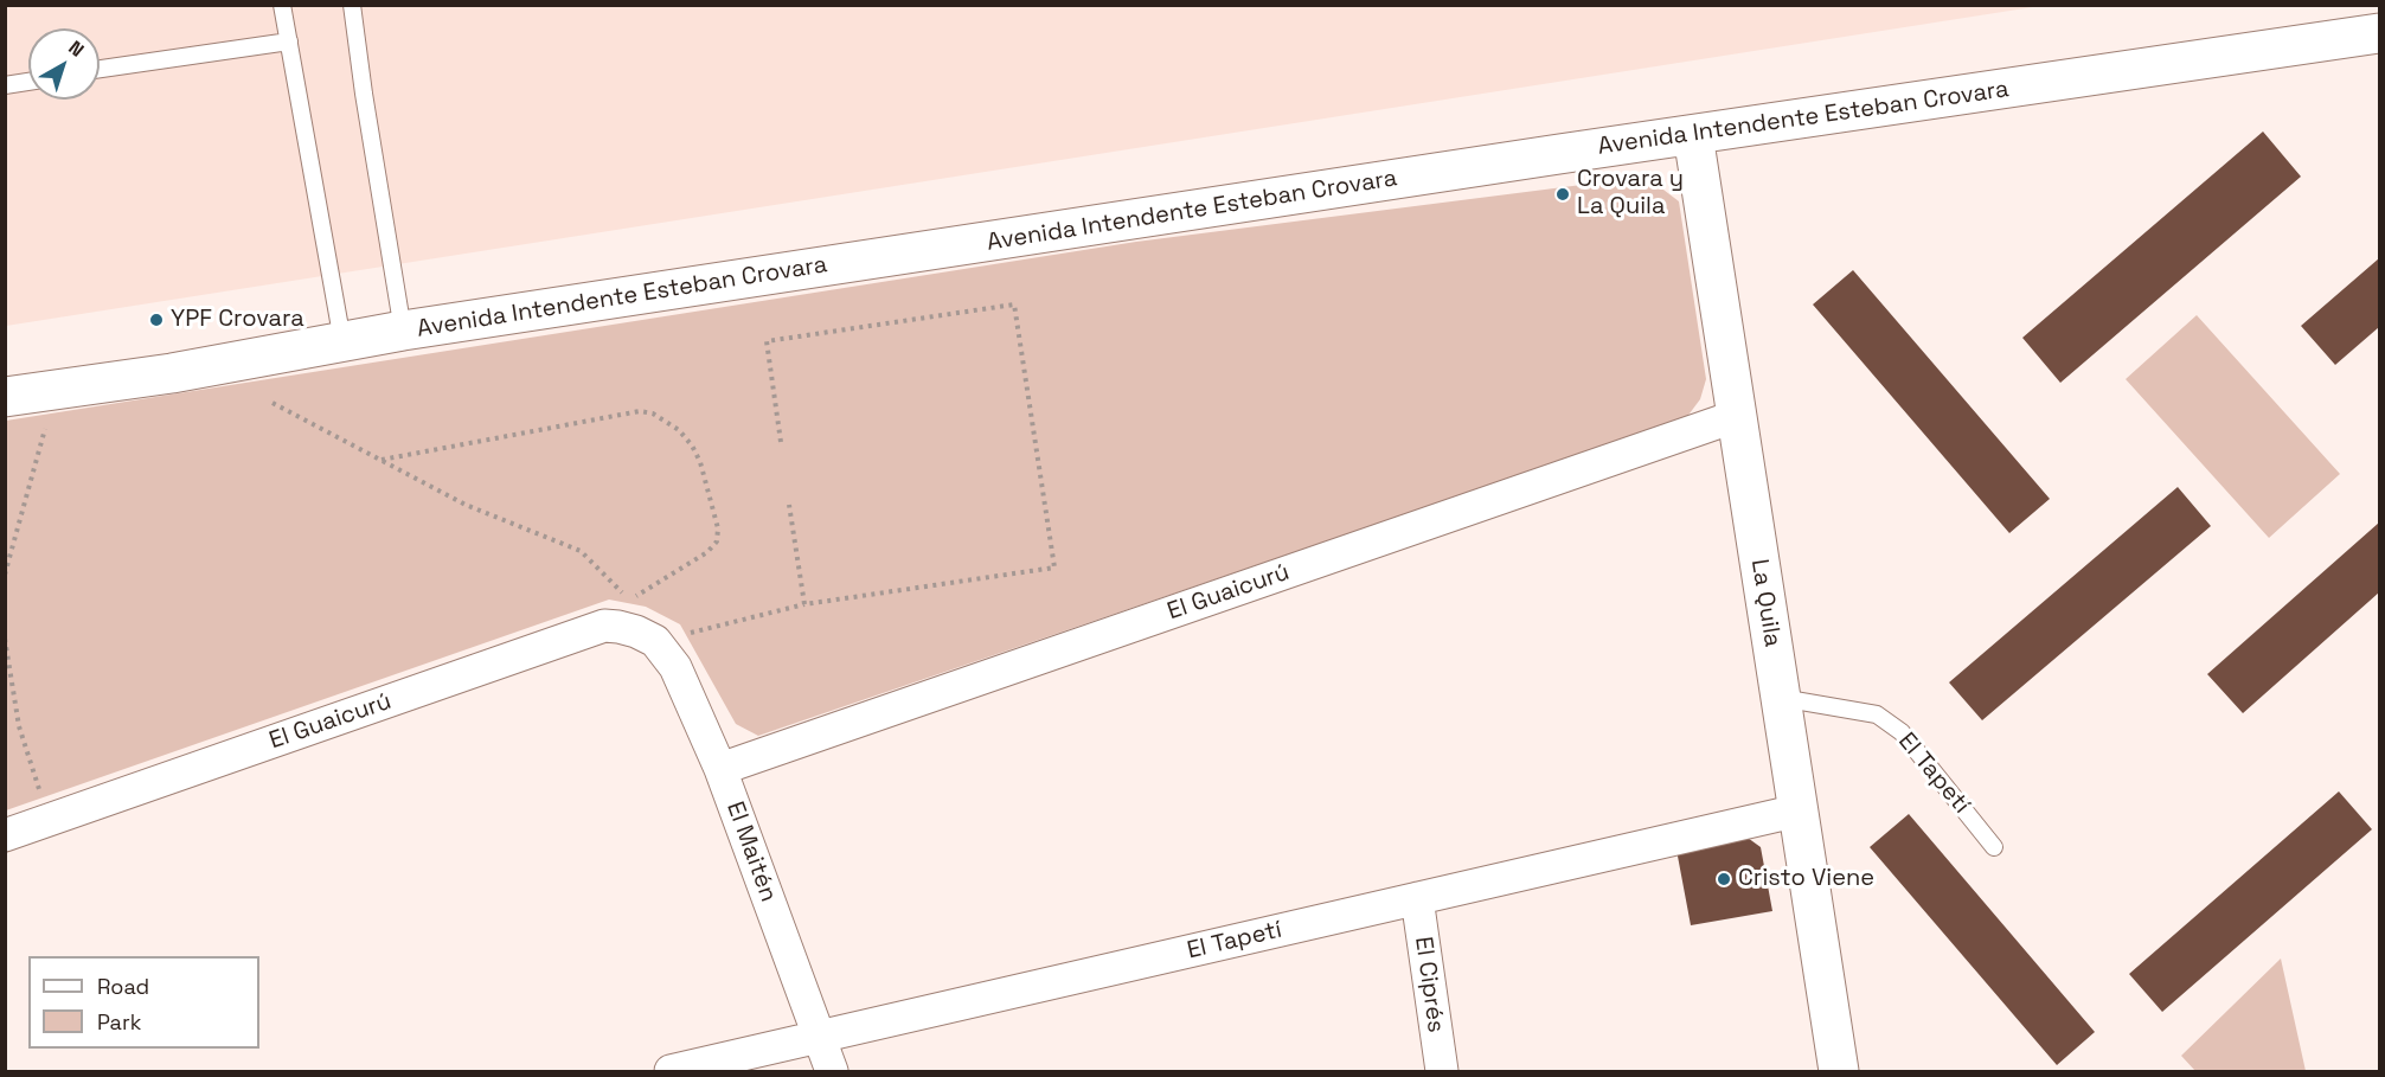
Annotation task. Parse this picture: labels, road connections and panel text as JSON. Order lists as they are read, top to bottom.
{
  "streets": {
    "main road": ["Avenida Intendente Esteban Crovara", "La Quila"],
    "street": [
      "El Guaicurú",
      "El Tapetí",
      "El Maitén",
      "El Ciprés"
    ]
  },
  "crossings": [
    ["Avenida Intendente Esteban Crovara", "La Quila"],
    ["El Guaicurú", "La Quila"],
    ["El Guaicurú", "El Maitén"],
    ["La Quila", "El Tapetí"],
    ["El Tapetí", "El Maitén"],
    ["El Tapetí", "El Ciprés"]
  ],
  "places": ["Crovara y La Quila", "YPF Crovara", "Cristo Viene"],
  "legend": ["Road", "Park"],
  "north": "top right"
}
